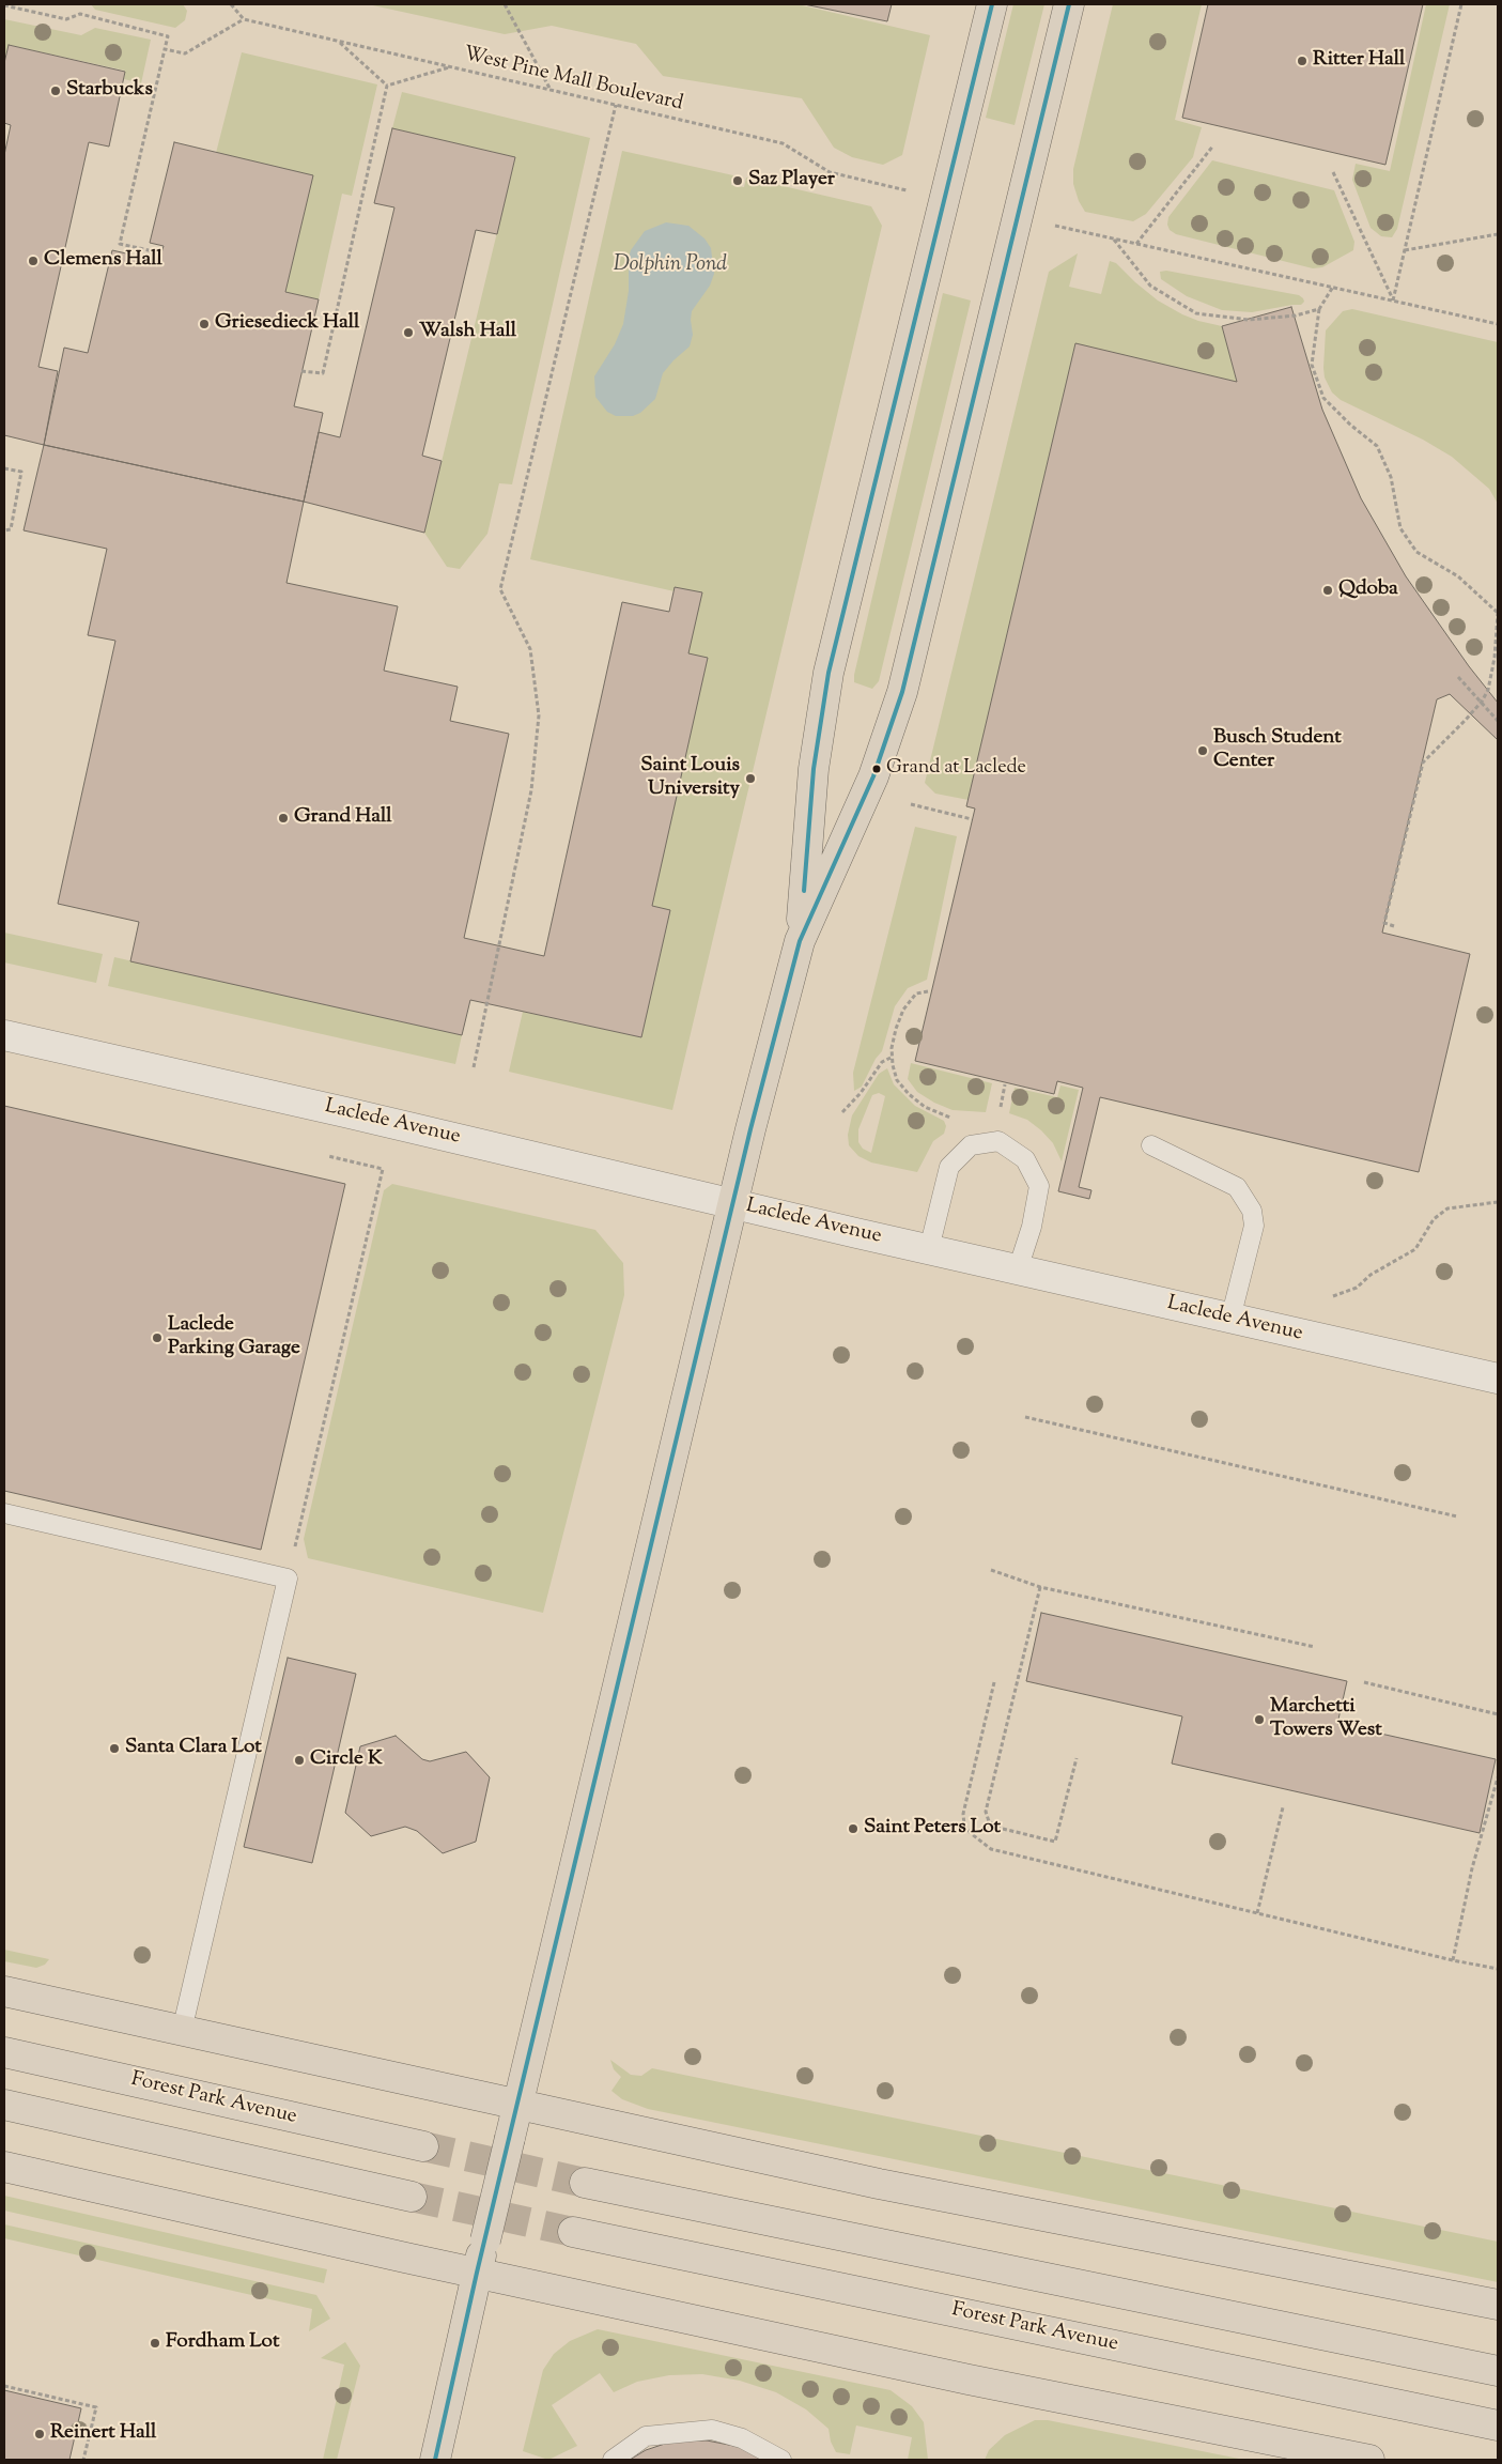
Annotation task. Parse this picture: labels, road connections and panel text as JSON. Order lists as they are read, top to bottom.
{
  "streets": {
    "main road": ["Forest Park Avenue"],
    "street": ["Laclede Avenue"],
    "path": ["West Pine Mall Boulevard"]
  },
  "water": ["Dolphin Pond"],
  "places": [
    "Ritter Hall",
    "Starbucks",
    "Saz Player",
    "Clemens Hall",
    "Griesedieck Hall",
    "Walsh Hall",
    "Qdoba",
    "Busch Student Center",
    "Grand at Laclede",
    "Saint Louis University",
    "Grand Hall",
    "Laclede Parking Garage",
    "Marchetti Towers West",
    "Santa Clara Lot",
    "Circle K",
    "Saint Peters Lot",
    "Fordham Lot",
    "Reinert Hall"
  ]
}
